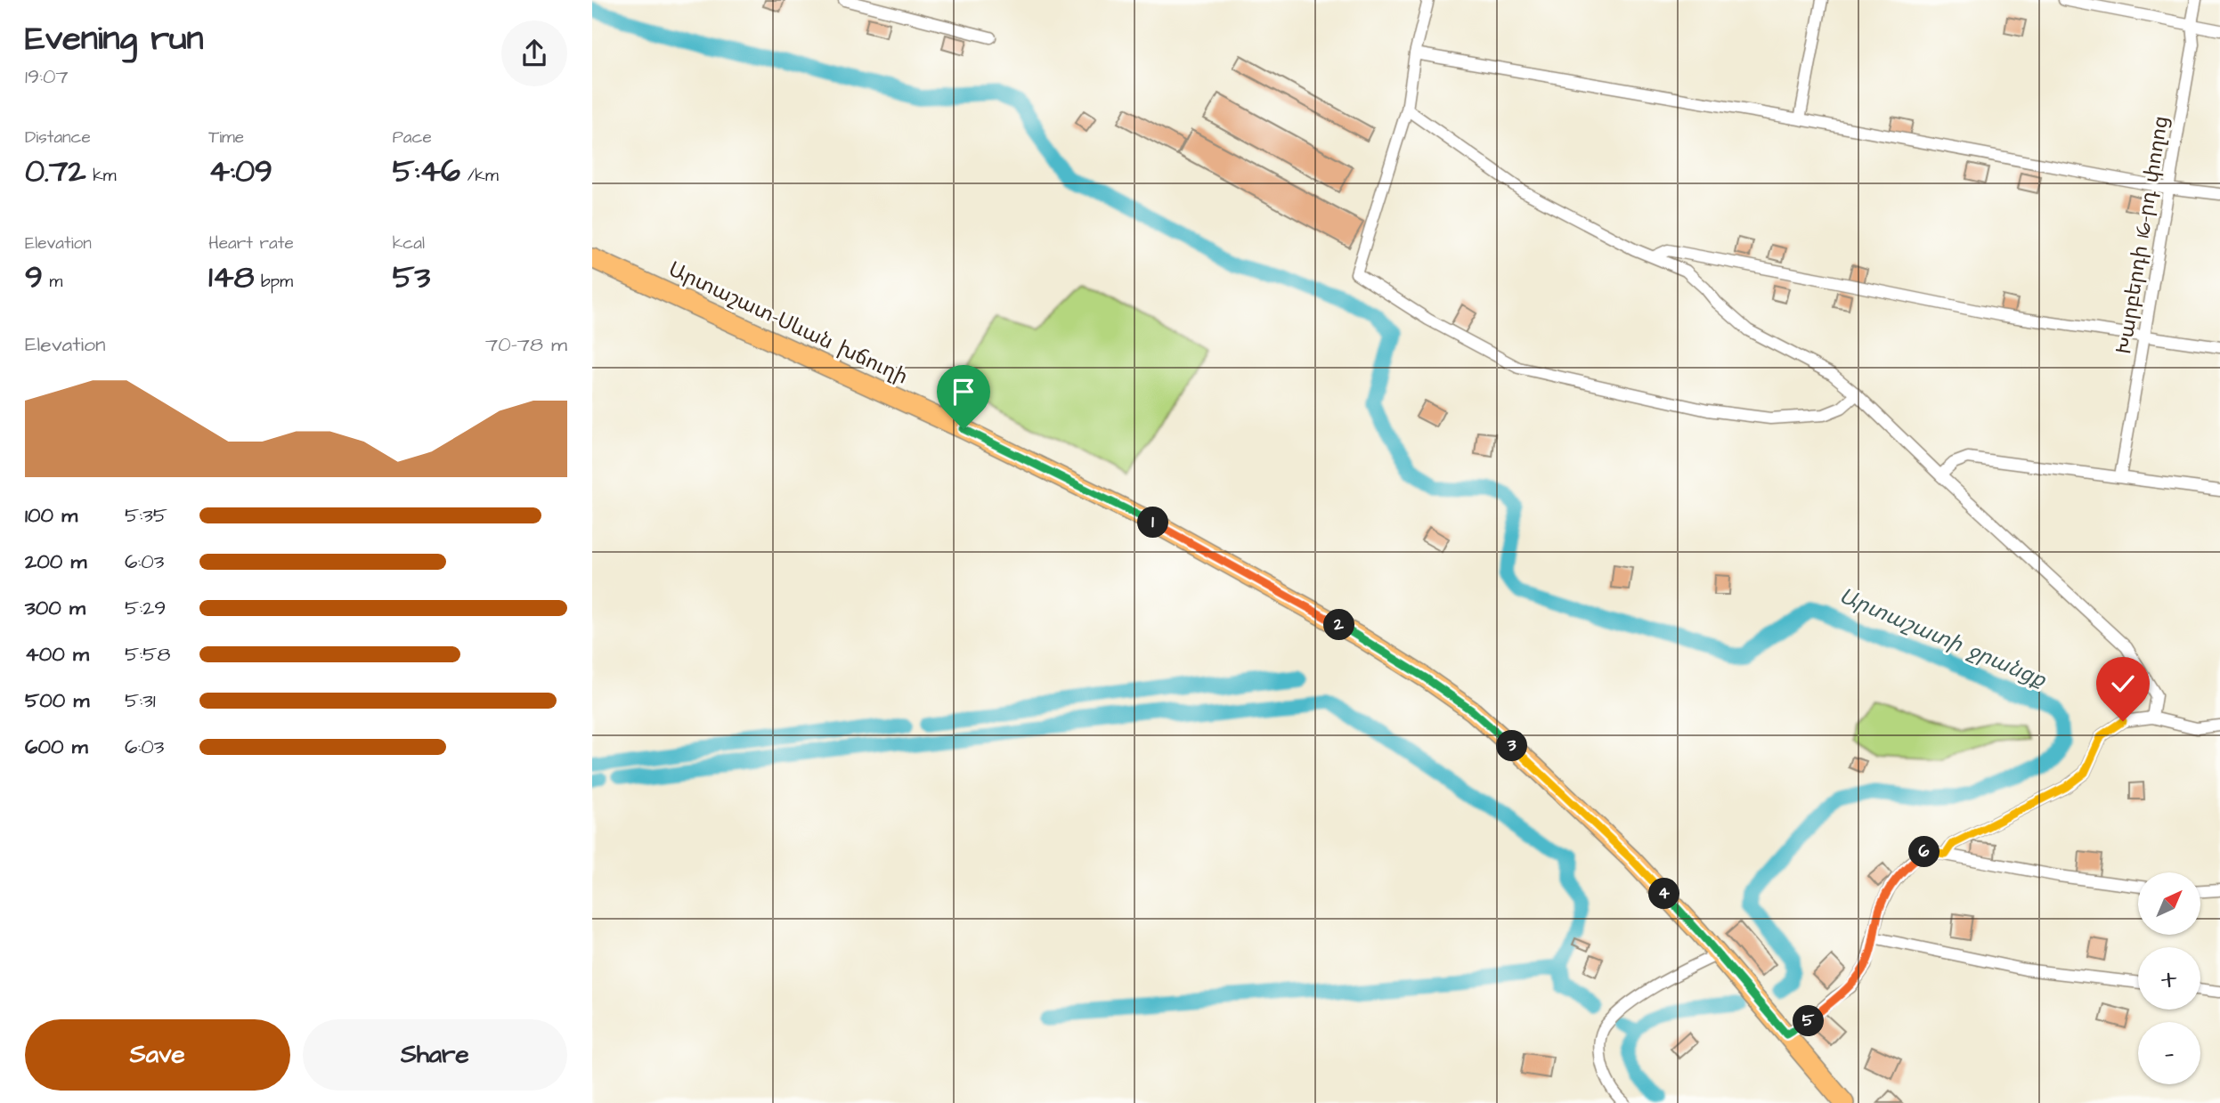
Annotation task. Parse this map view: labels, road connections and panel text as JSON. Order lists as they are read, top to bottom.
{
  "streets": {
    "main road": ["Արտաշատ-Սևան խճուղի"],
    "street": ["Խարբերդի 16-րդ փողոց"]
  },
  "water": ["Արտաշատի ջրանցք"],
  "north": "top right",
  "page": {
    "heading": ["Evening run", "19:07"],
    "stats": [
      ["Distance", "0.72 km"],
      ["Time", "4:09"],
      ["Pace", "5:46 /km"],
      ["Elevation", "9 m"],
      ["Heart rate", "148 bpm"],
      ["kcal", "53"]
    ],
    "chart": ["Elevation", "70–78 m"],
    "list": [
      {
        "name": "100 m",
        "note": "5:35"
      },
      {
        "name": "200 m",
        "note": "6:03"
      },
      {
        "name": "300 m",
        "note": "5:29"
      },
      {
        "name": "400 m",
        "note": "5:58"
      },
      {
        "name": "500 m",
        "note": "5:31"
      },
      {
        "name": "600 m",
        "note": "6:03"
      }
    ],
    "pins": [
      "1",
      "2",
      "3",
      "6",
      "4",
      "5"
    ],
    "map_buttons": ["+", "−"],
    "buttons": ["Save", "Share"]
  }
}
